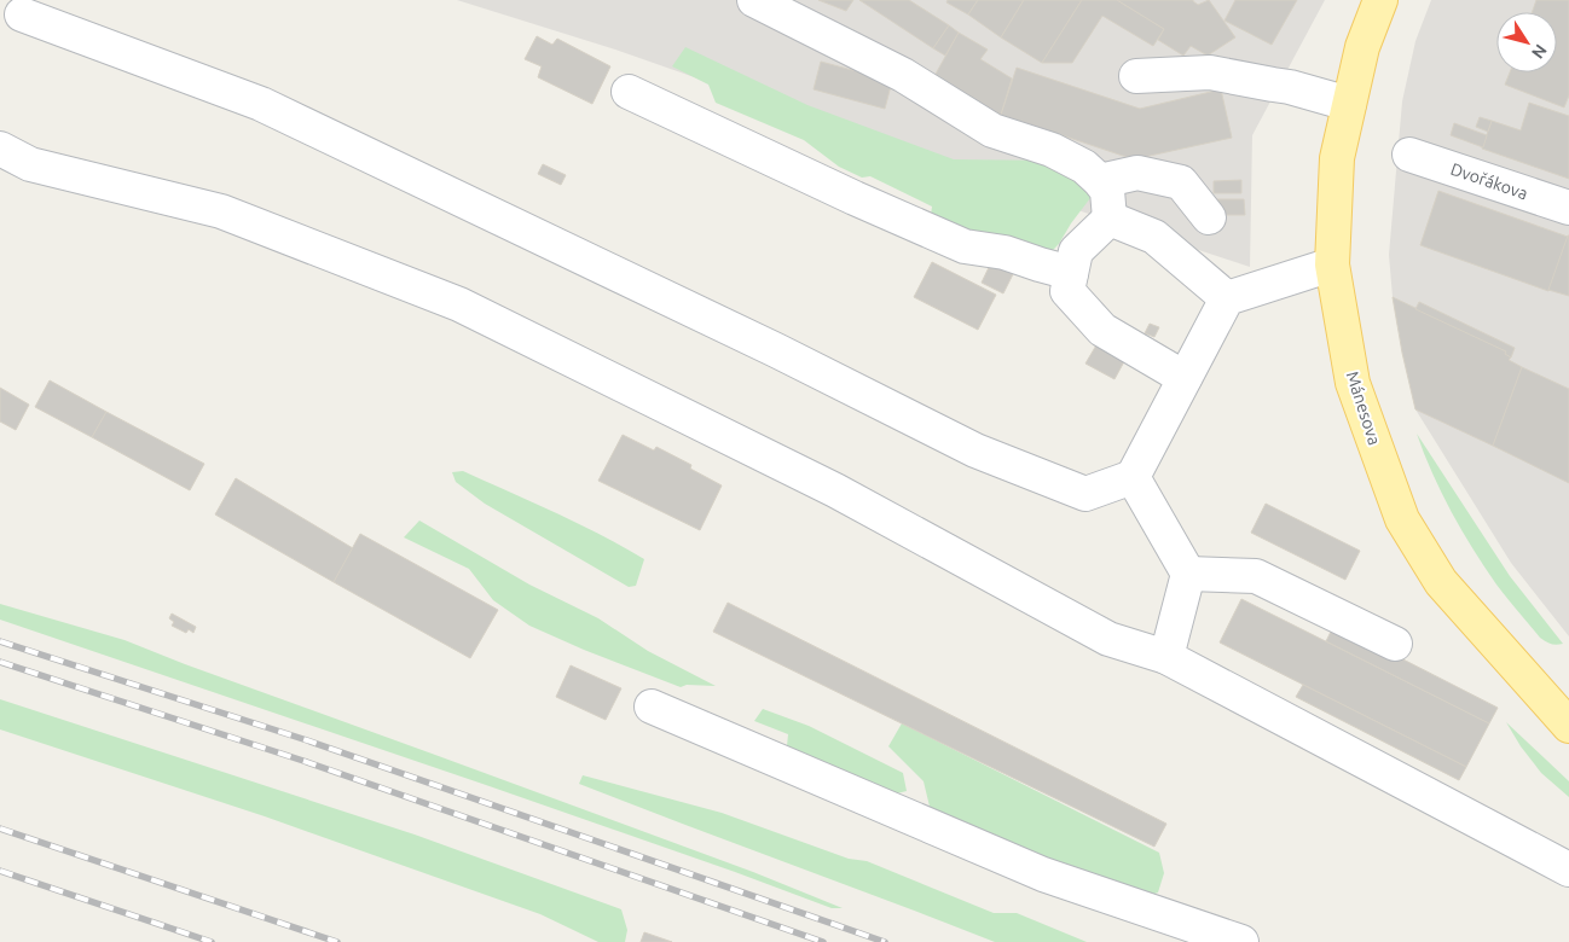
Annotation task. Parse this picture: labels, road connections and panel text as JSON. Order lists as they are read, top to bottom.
{
  "streets": {
    "main road": ["Mánesova"],
    "street": ["Dvořákova"]
  },
  "north": "bottom right"
}
